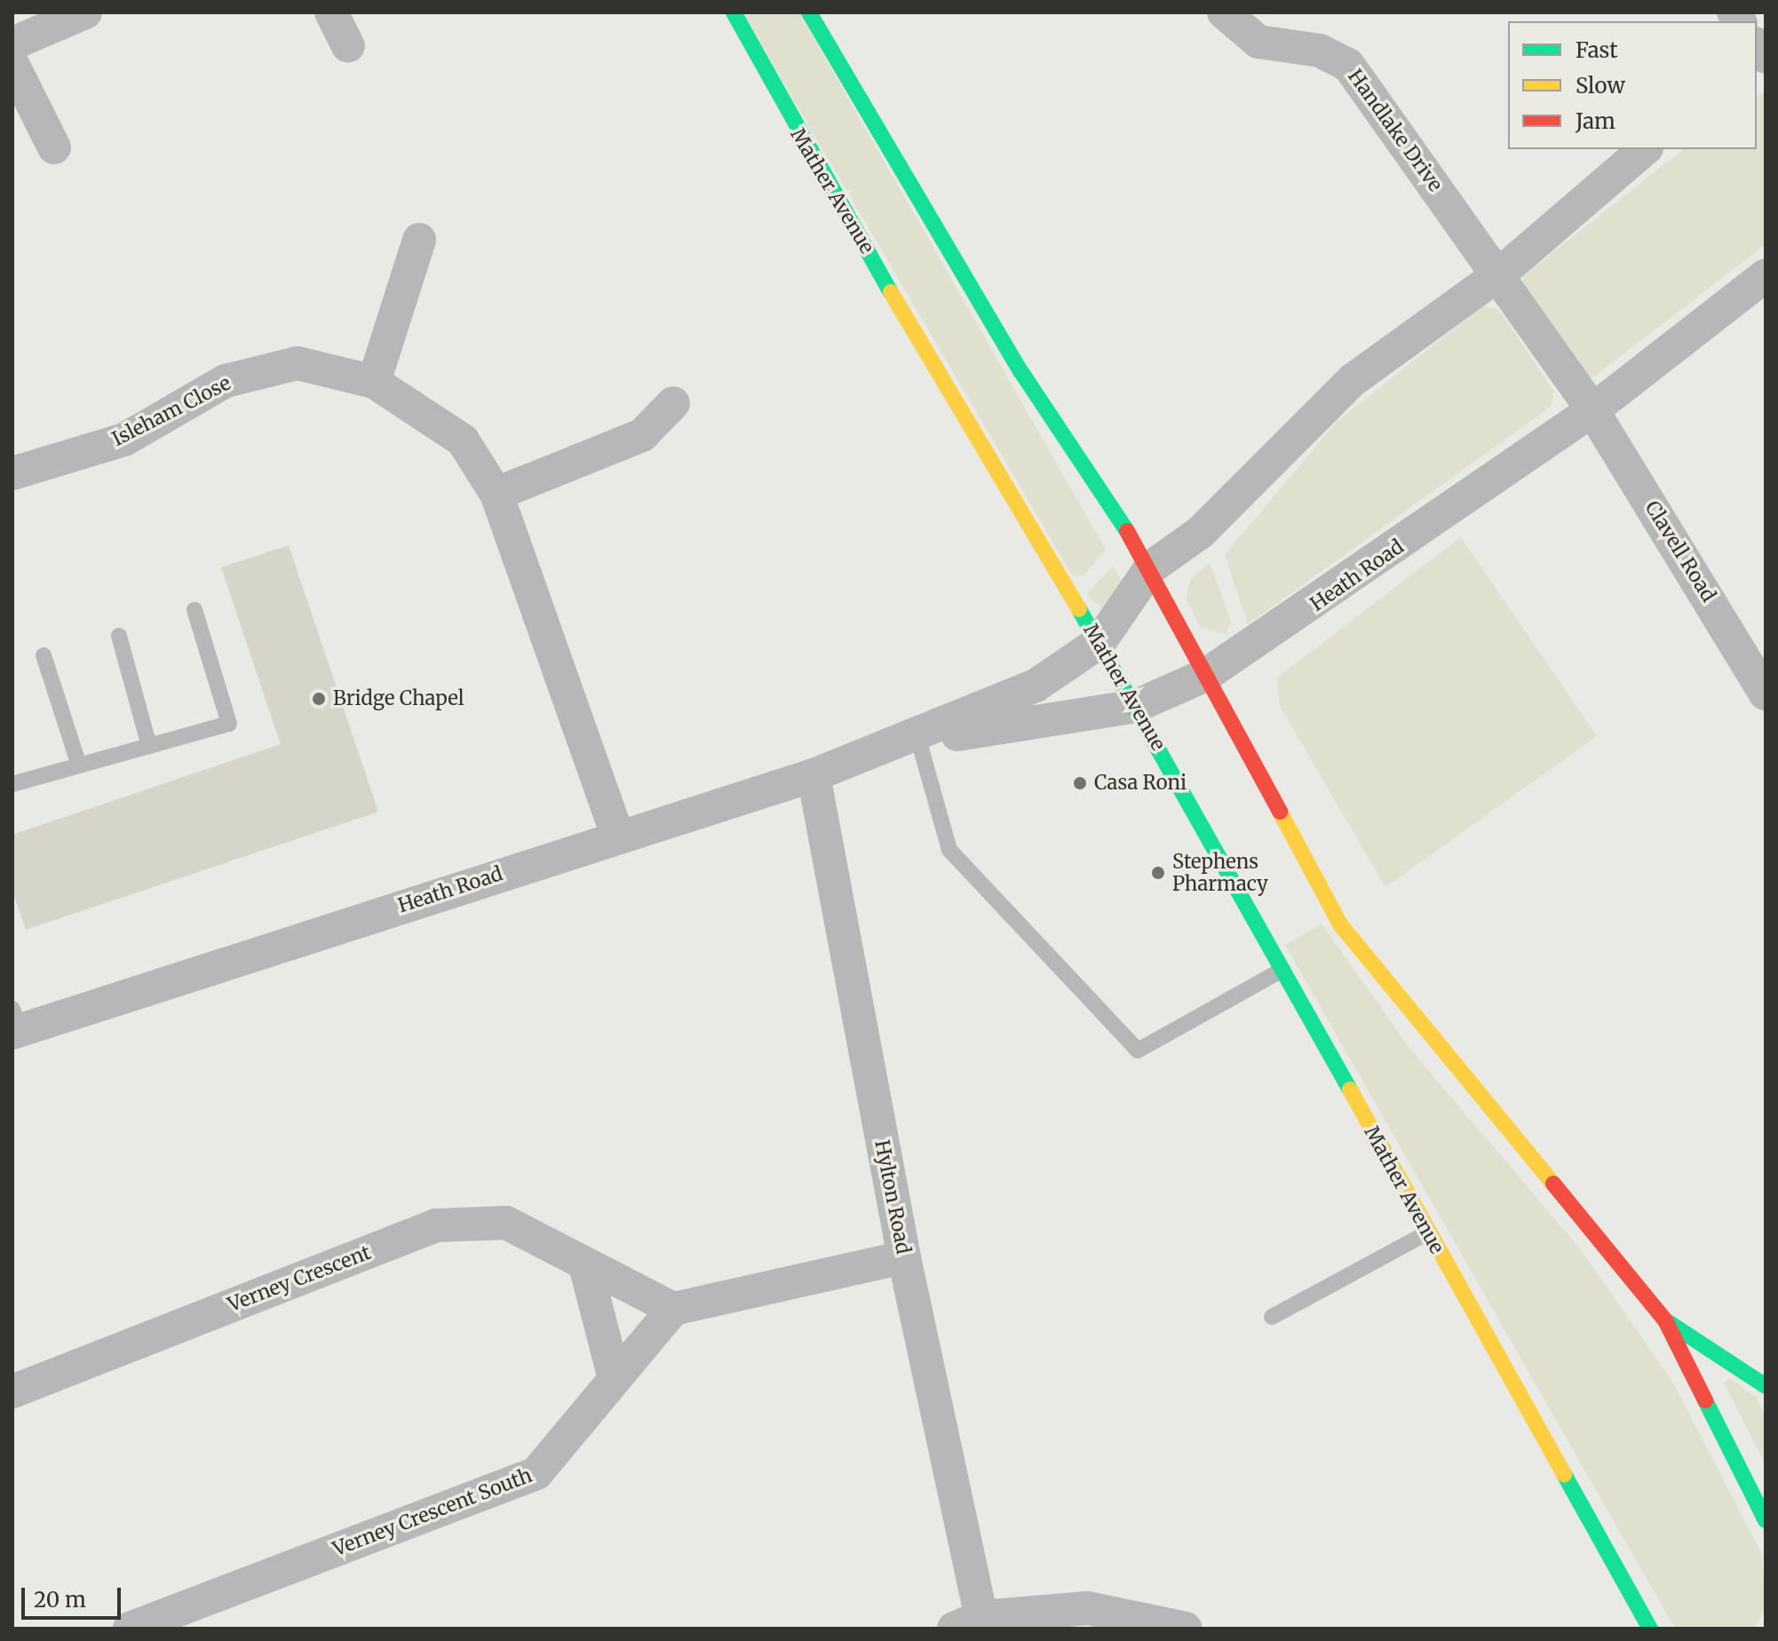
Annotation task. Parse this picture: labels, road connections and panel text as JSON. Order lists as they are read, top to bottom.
{
  "streets": {
    "main road": ["Mather Avenue"],
    "street": [
      "Handlake Drive",
      "Isleham Close",
      "Clavell Road",
      "Heath Road",
      "Hylton Road",
      "Verney Crescent",
      "Verney Crescent South"
    ]
  },
  "crossings": [
    ["Handlake Drive", "Clavell Road"],
    ["Handlake Drive", "Heath Road"],
    ["Mather Avenue", "Heath Road"],
    ["Isleham Close", "Heath Road"],
    ["Clavell Road", "Heath Road"],
    ["Heath Road", "Hylton Road"],
    ["Verney Crescent", "Verney Crescent South"]
  ],
  "places": ["Bridge Chapel", "Casa Roni", "Stephens Pharmacy"],
  "legend": ["Fast", "Slow", "Jam"],
  "scale_bar": "20 m"
}
